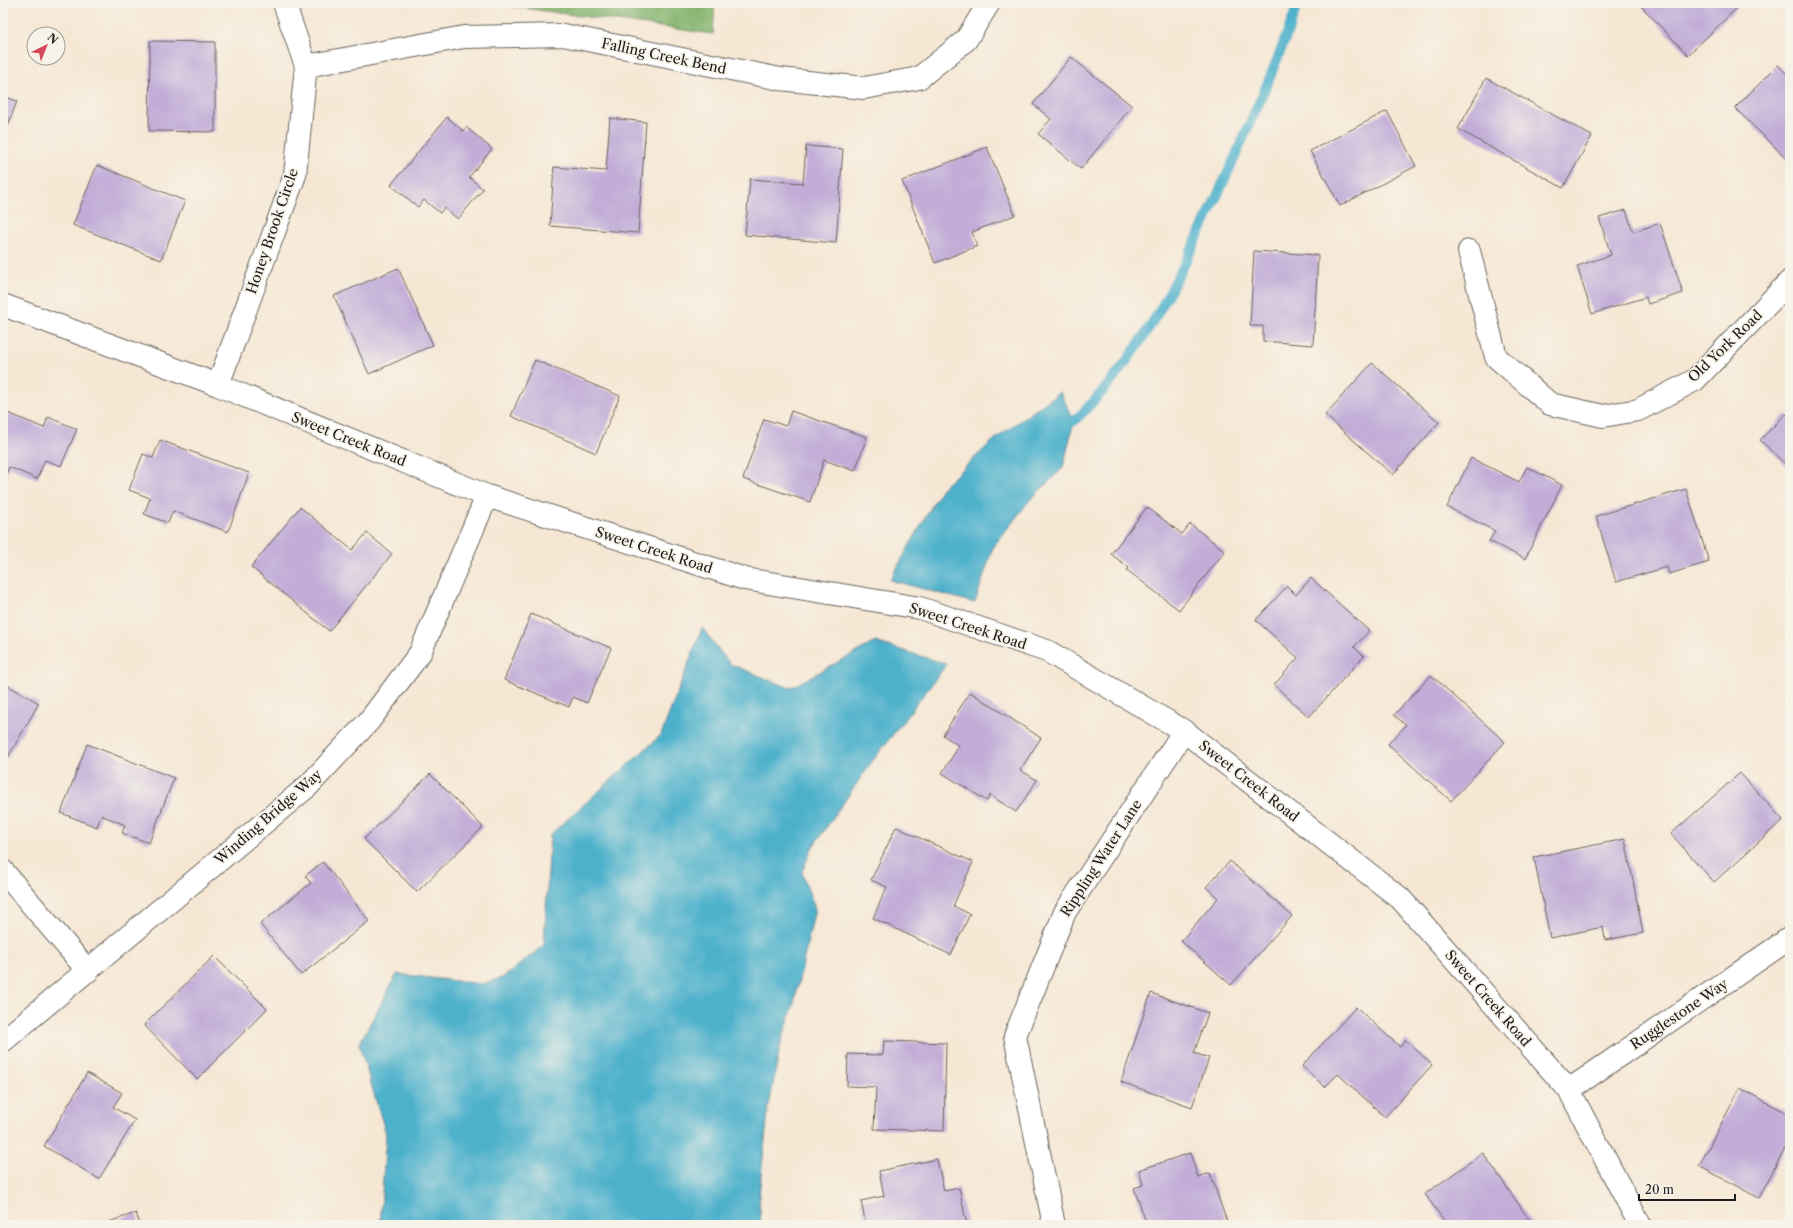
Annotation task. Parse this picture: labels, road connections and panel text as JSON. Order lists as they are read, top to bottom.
{
  "streets": {
    "street": [
      "Falling Creek Bend",
      "Honey Brook Circle",
      "Old York Road",
      "Sweet Creek Road",
      "Winding Bridge Way",
      "Rippling Water Lane",
      "Rugglestone Way"
    ]
  },
  "crossings": [
    ["Falling Creek Bend", "Honey Brook Circle"],
    ["Honey Brook Circle", "Sweet Creek Road"],
    ["Sweet Creek Road", "Winding Bridge Way"],
    ["Sweet Creek Road", "Rippling Water Lane"],
    ["Sweet Creek Road", "Rugglestone Way"]
  ],
  "scale_bar": "20 m",
  "north": "top right"
}
